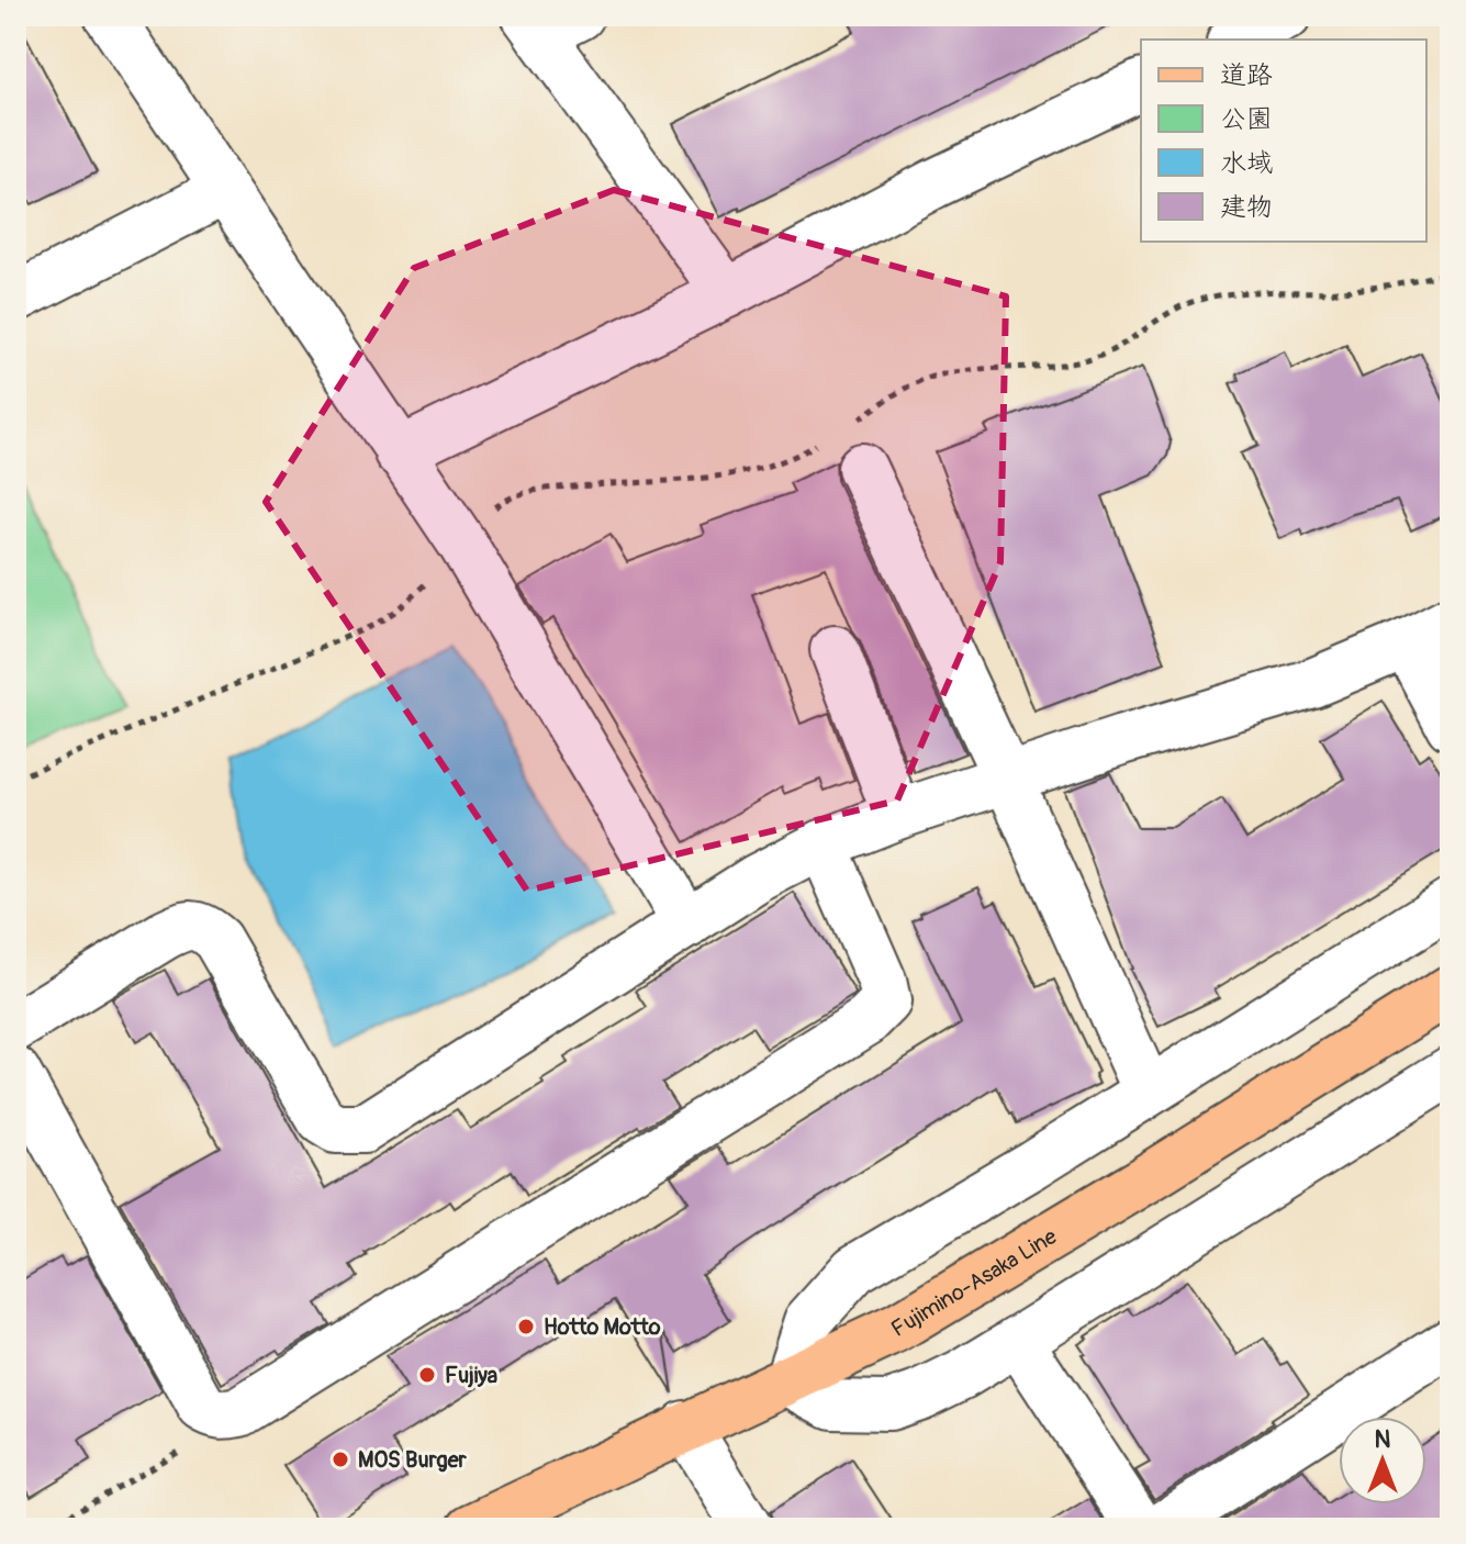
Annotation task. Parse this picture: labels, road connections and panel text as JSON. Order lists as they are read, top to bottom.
{
  "streets": {
    "main road": ["Fujimino-Asaka Line"]
  },
  "places": ["Hotto Motto", "Fujiya", "MOS Burger"],
  "legend": [
    "道路",
    "公園",
    "水域",
    "建物"
  ],
  "north": "top"
}
